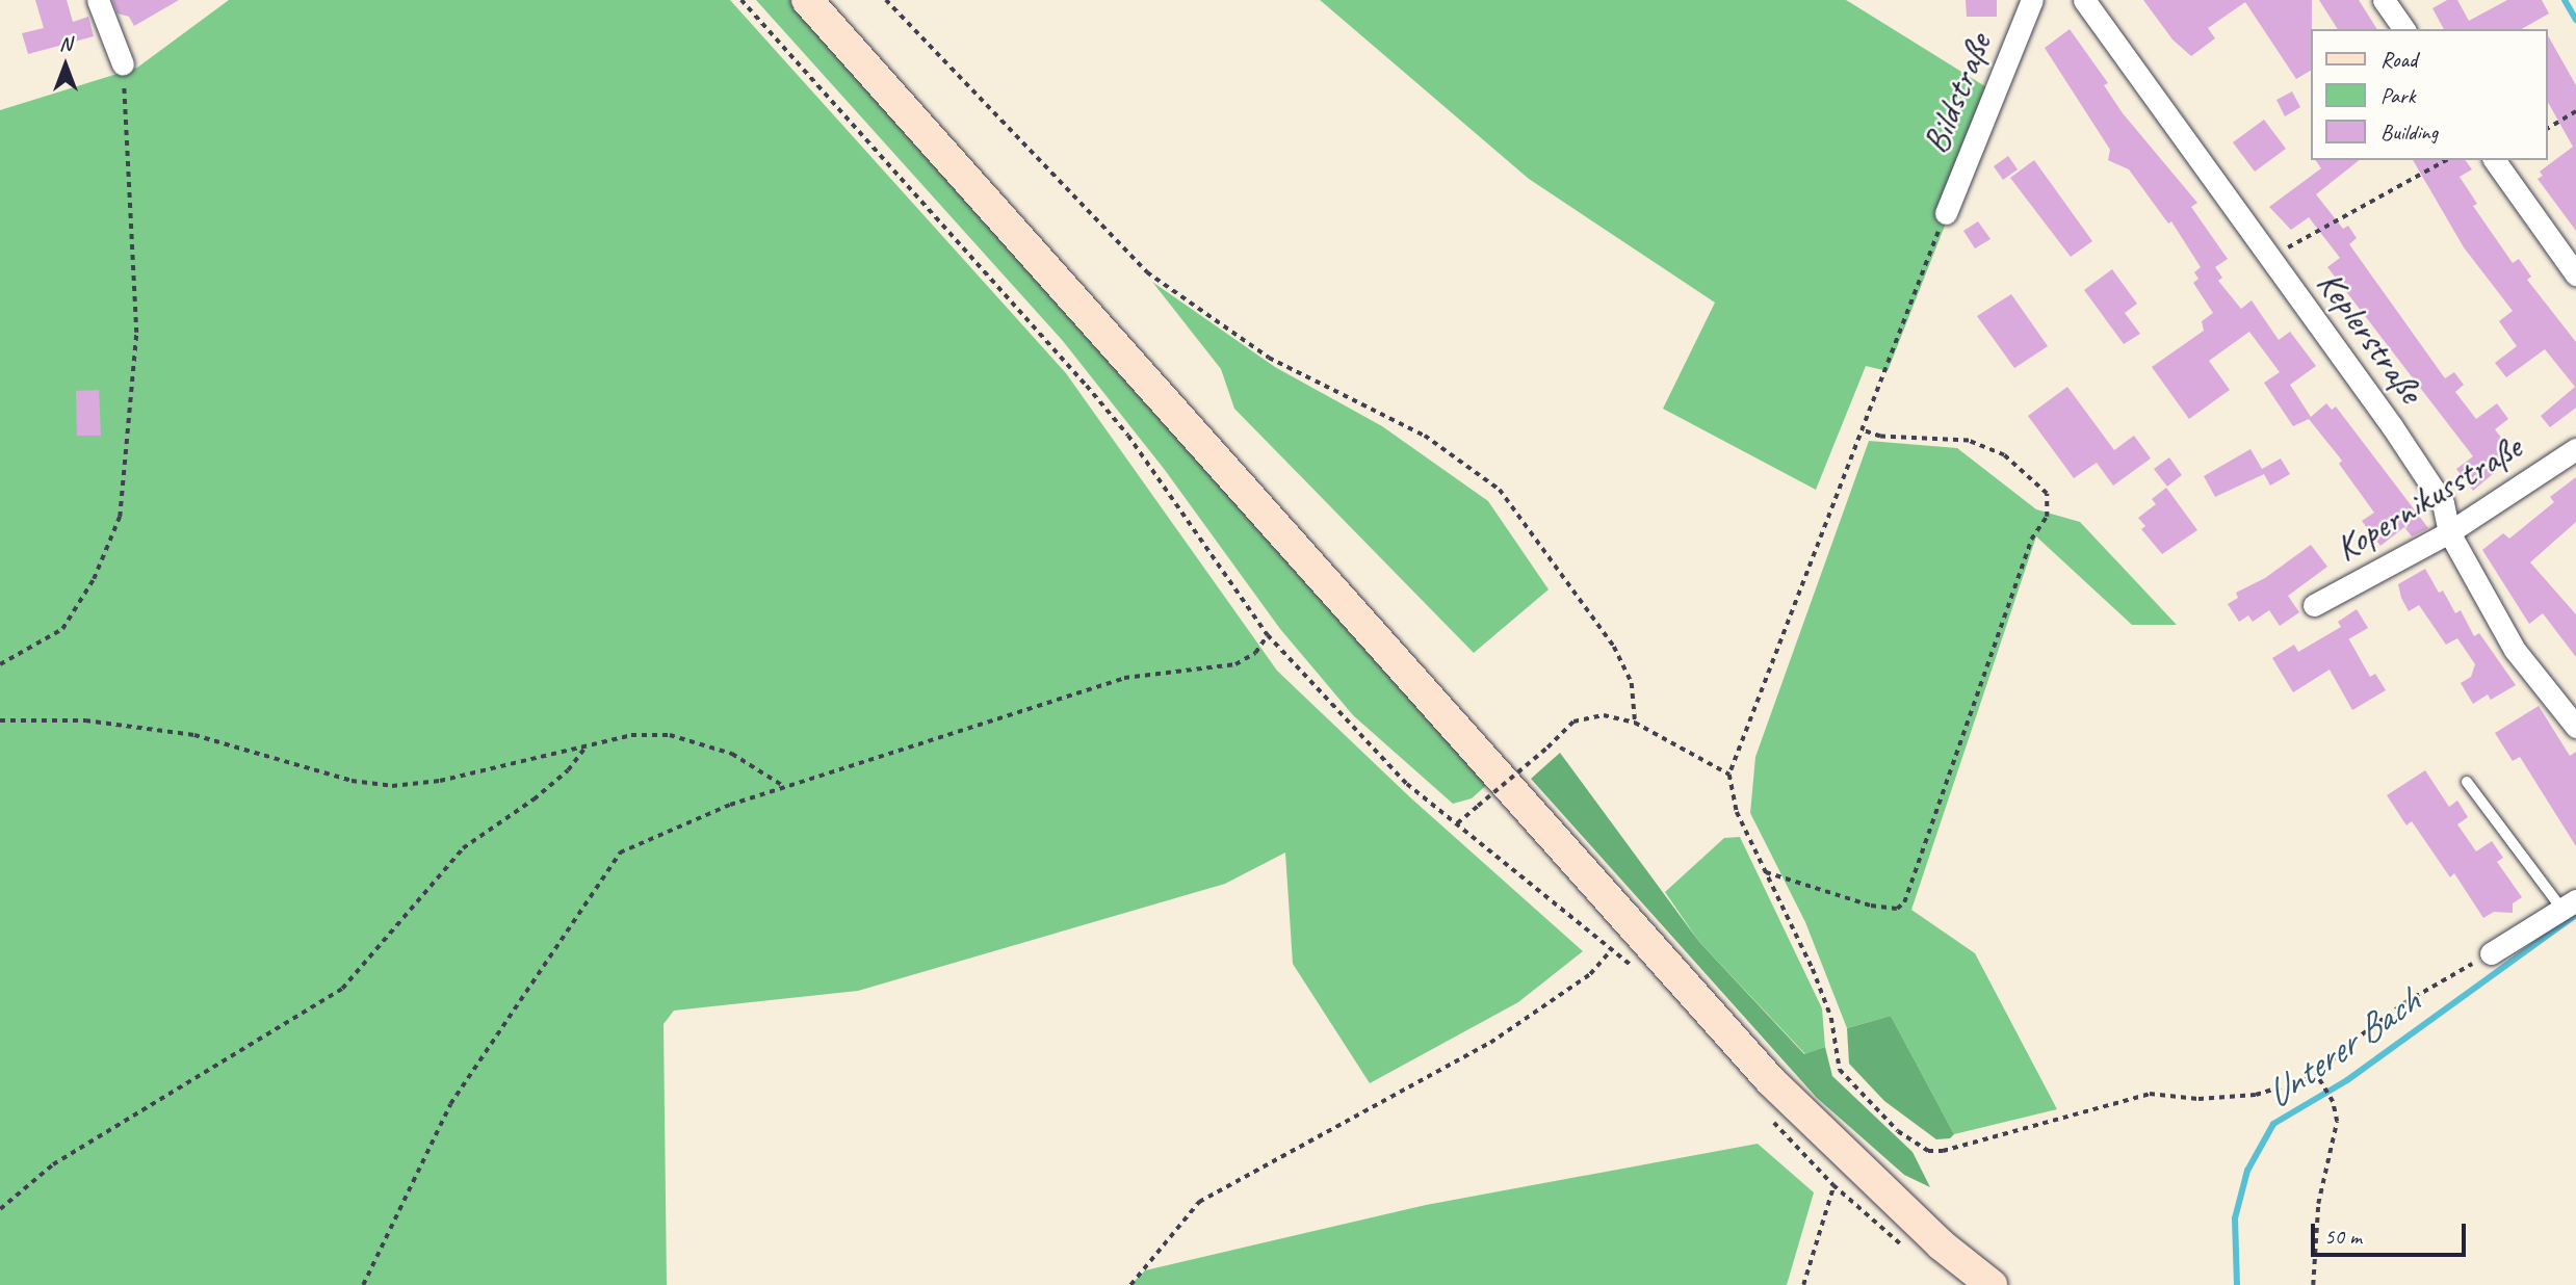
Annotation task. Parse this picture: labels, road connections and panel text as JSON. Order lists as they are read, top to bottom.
{
  "streets": {
    "street": ["Bildstraße", "Keplerstraße", "Kopernikusstraße"]
  },
  "crossings": [
    ["Keplerstraße", "Kopernikusstraße"]
  ],
  "water": ["Unterer Bach"],
  "legend": ["Road", "Park", "Building"],
  "scale_bar": "50 m",
  "north": "top"
}
